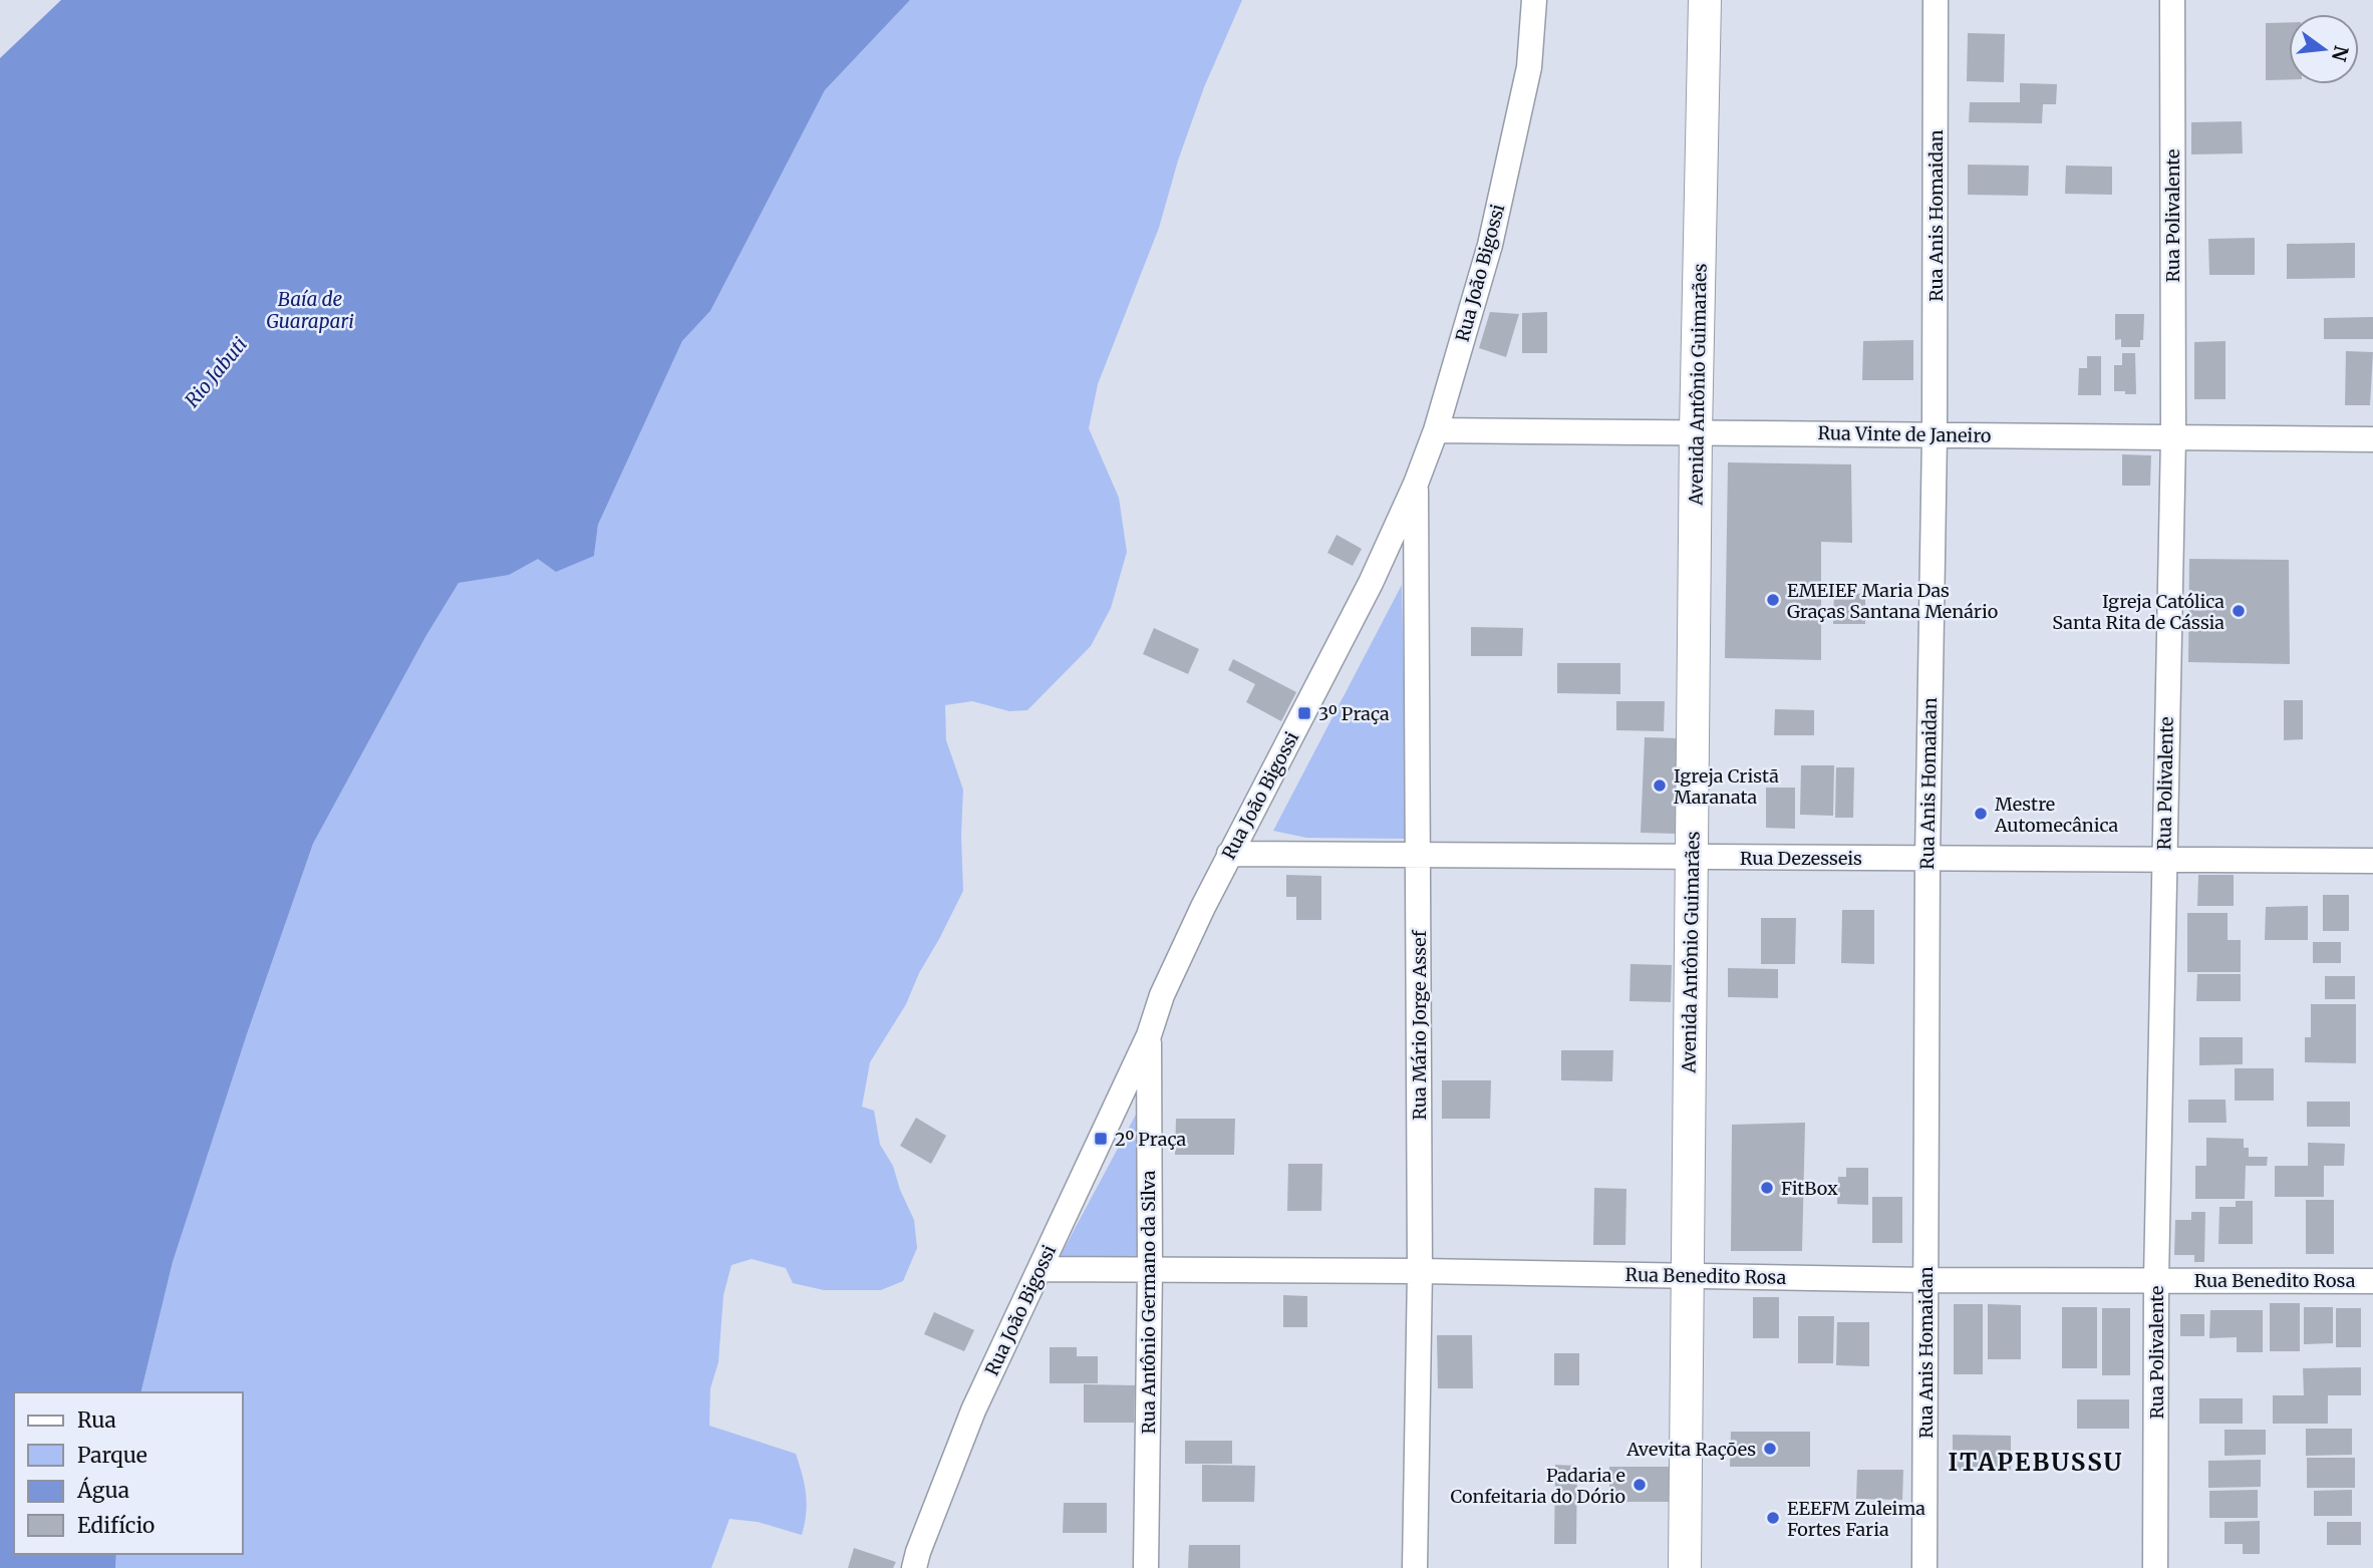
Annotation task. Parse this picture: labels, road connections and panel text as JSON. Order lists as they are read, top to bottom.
{
  "streets": {
    "street": [
      "Rua Anis Homaidan",
      "Rua Polivalente",
      "Rua João Bigossi",
      "Avenida Antônio Guimarães",
      "Rua Vinte de Janeiro",
      "Rua Dezesseis",
      "Rua Mário Jorge Assef",
      "Rua Benedito Rosa",
      "Rua Antônio Germano da Silva"
    ]
  },
  "crossings": [
    ["Rua Anis Homaidan", "Rua Vinte de Janeiro"],
    ["Rua Anis Homaidan", "Rua Dezesseis"],
    ["Rua Anis Homaidan", "Rua Benedito Rosa"],
    ["Rua Polivalente", "Rua Vinte de Janeiro"],
    ["Rua Polivalente", "Rua Dezesseis"],
    ["Rua Polivalente", "Rua Benedito Rosa"],
    ["Rua João Bigossi", "Rua Vinte de Janeiro"],
    ["Rua João Bigossi", "Rua Dezesseis"],
    ["Rua João Bigossi", "Rua Mário Jorge Assef"],
    ["Rua João Bigossi", "Rua Benedito Rosa"],
    ["Rua João Bigossi", "Rua Antônio Germano da Silva"],
    ["Avenida Antônio Guimarães", "Rua Vinte de Janeiro"],
    ["Avenida Antônio Guimarães", "Rua Dezesseis"],
    ["Avenida Antônio Guimarães", "Rua Benedito Rosa"],
    ["Rua Dezesseis", "Rua Mário Jorge Assef"],
    ["Rua Mário Jorge Assef", "Rua Benedito Rosa"],
    ["Rua Benedito Rosa", "Rua Antônio Germano da Silva"]
  ],
  "districts": ["ITAPEBUSSU"],
  "water": ["Baía de Guarapari", "Rio Jabuti"],
  "places": {
    "other": [
      "EMEIEF Maria Das Graças Santana Menário",
      "Igreja Católica Santa Rita de Cássia",
      "Igreja Cristã Maranata",
      "Mestre Automecânica",
      "FitBox",
      "Avevita Rações",
      "Padaria e Confeitaria do Dório",
      "EEEFM Zuleima Fortes Faria"
    ],
    "transit": ["3º Praça", "2º Praça"]
  },
  "legend": [
    "Rua",
    "Parque",
    "Água",
    "Edifício"
  ],
  "north": "right"
}
